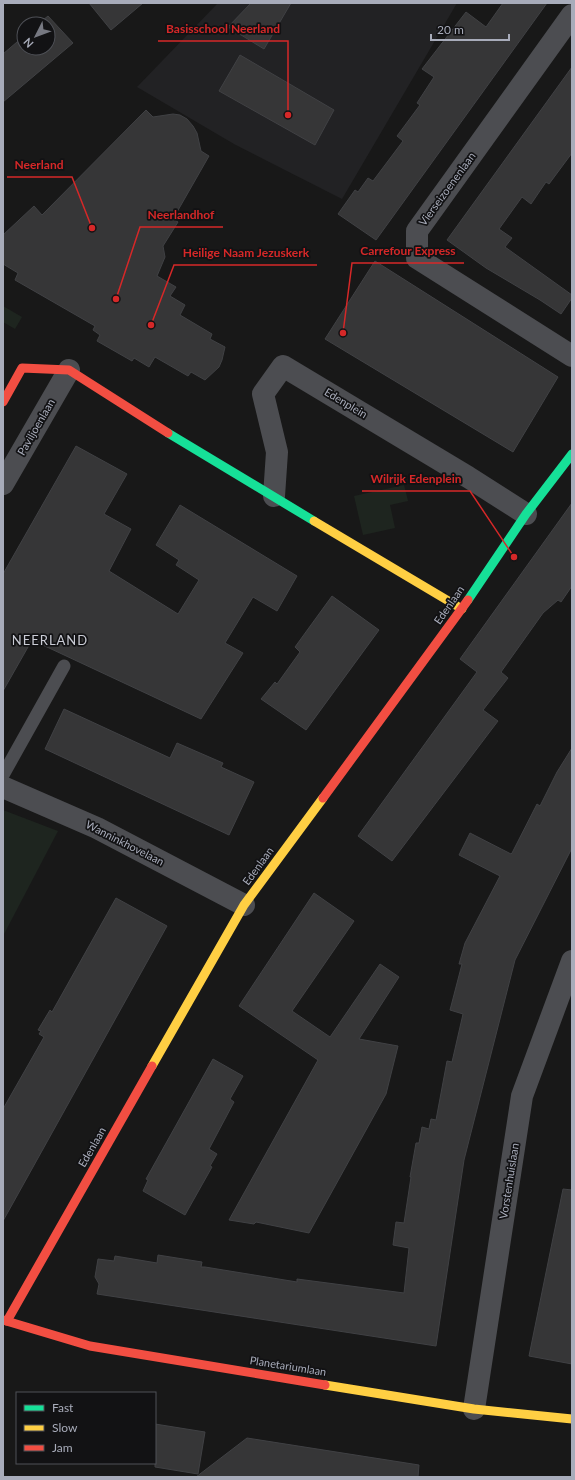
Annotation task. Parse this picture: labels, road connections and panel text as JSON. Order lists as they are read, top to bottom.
{
  "streets": {
    "street": [
      "Vierseizoenenlaan",
      "Edenplein",
      "Paviljoenlaan",
      "Edenlaan",
      "Wanninkhovelaan",
      "Vorstenhuislaan",
      "Planetariumlaan"
    ]
  },
  "crossings": [
    ["Edenplein", "Edenlaan"],
    ["Edenlaan", "Wanninkhovelaan"],
    ["Edenlaan", "Planetariumlaan"],
    ["Vorstenhuislaan", "Planetariumlaan"]
  ],
  "districts": ["NEERLAND"],
  "places": [
    "Basisschool Neerland",
    "Neerland",
    "Neerlandhof",
    "Heilige Naam Jezuskerk",
    "Carrefour Express",
    "Wilrijk Edenplein"
  ],
  "legend": ["Fast", "Slow", "Jam"],
  "scale_bar": "20 m",
  "north": "bottom left"
}
